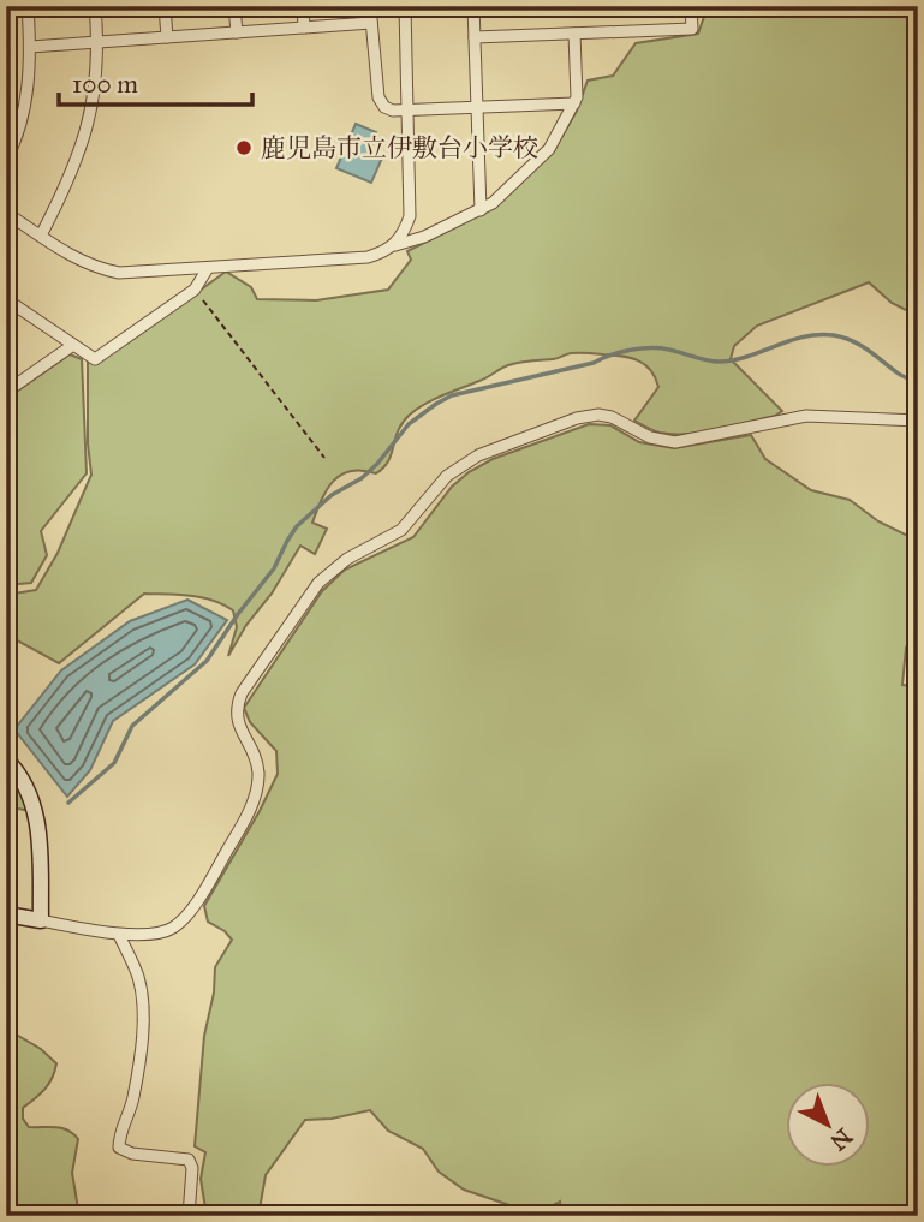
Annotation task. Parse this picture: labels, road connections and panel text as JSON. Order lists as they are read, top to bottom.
{
  "places": ["鹿児島市立伊敷台小学校"],
  "scale_bar": "100 m",
  "north": "bottom right"
}
